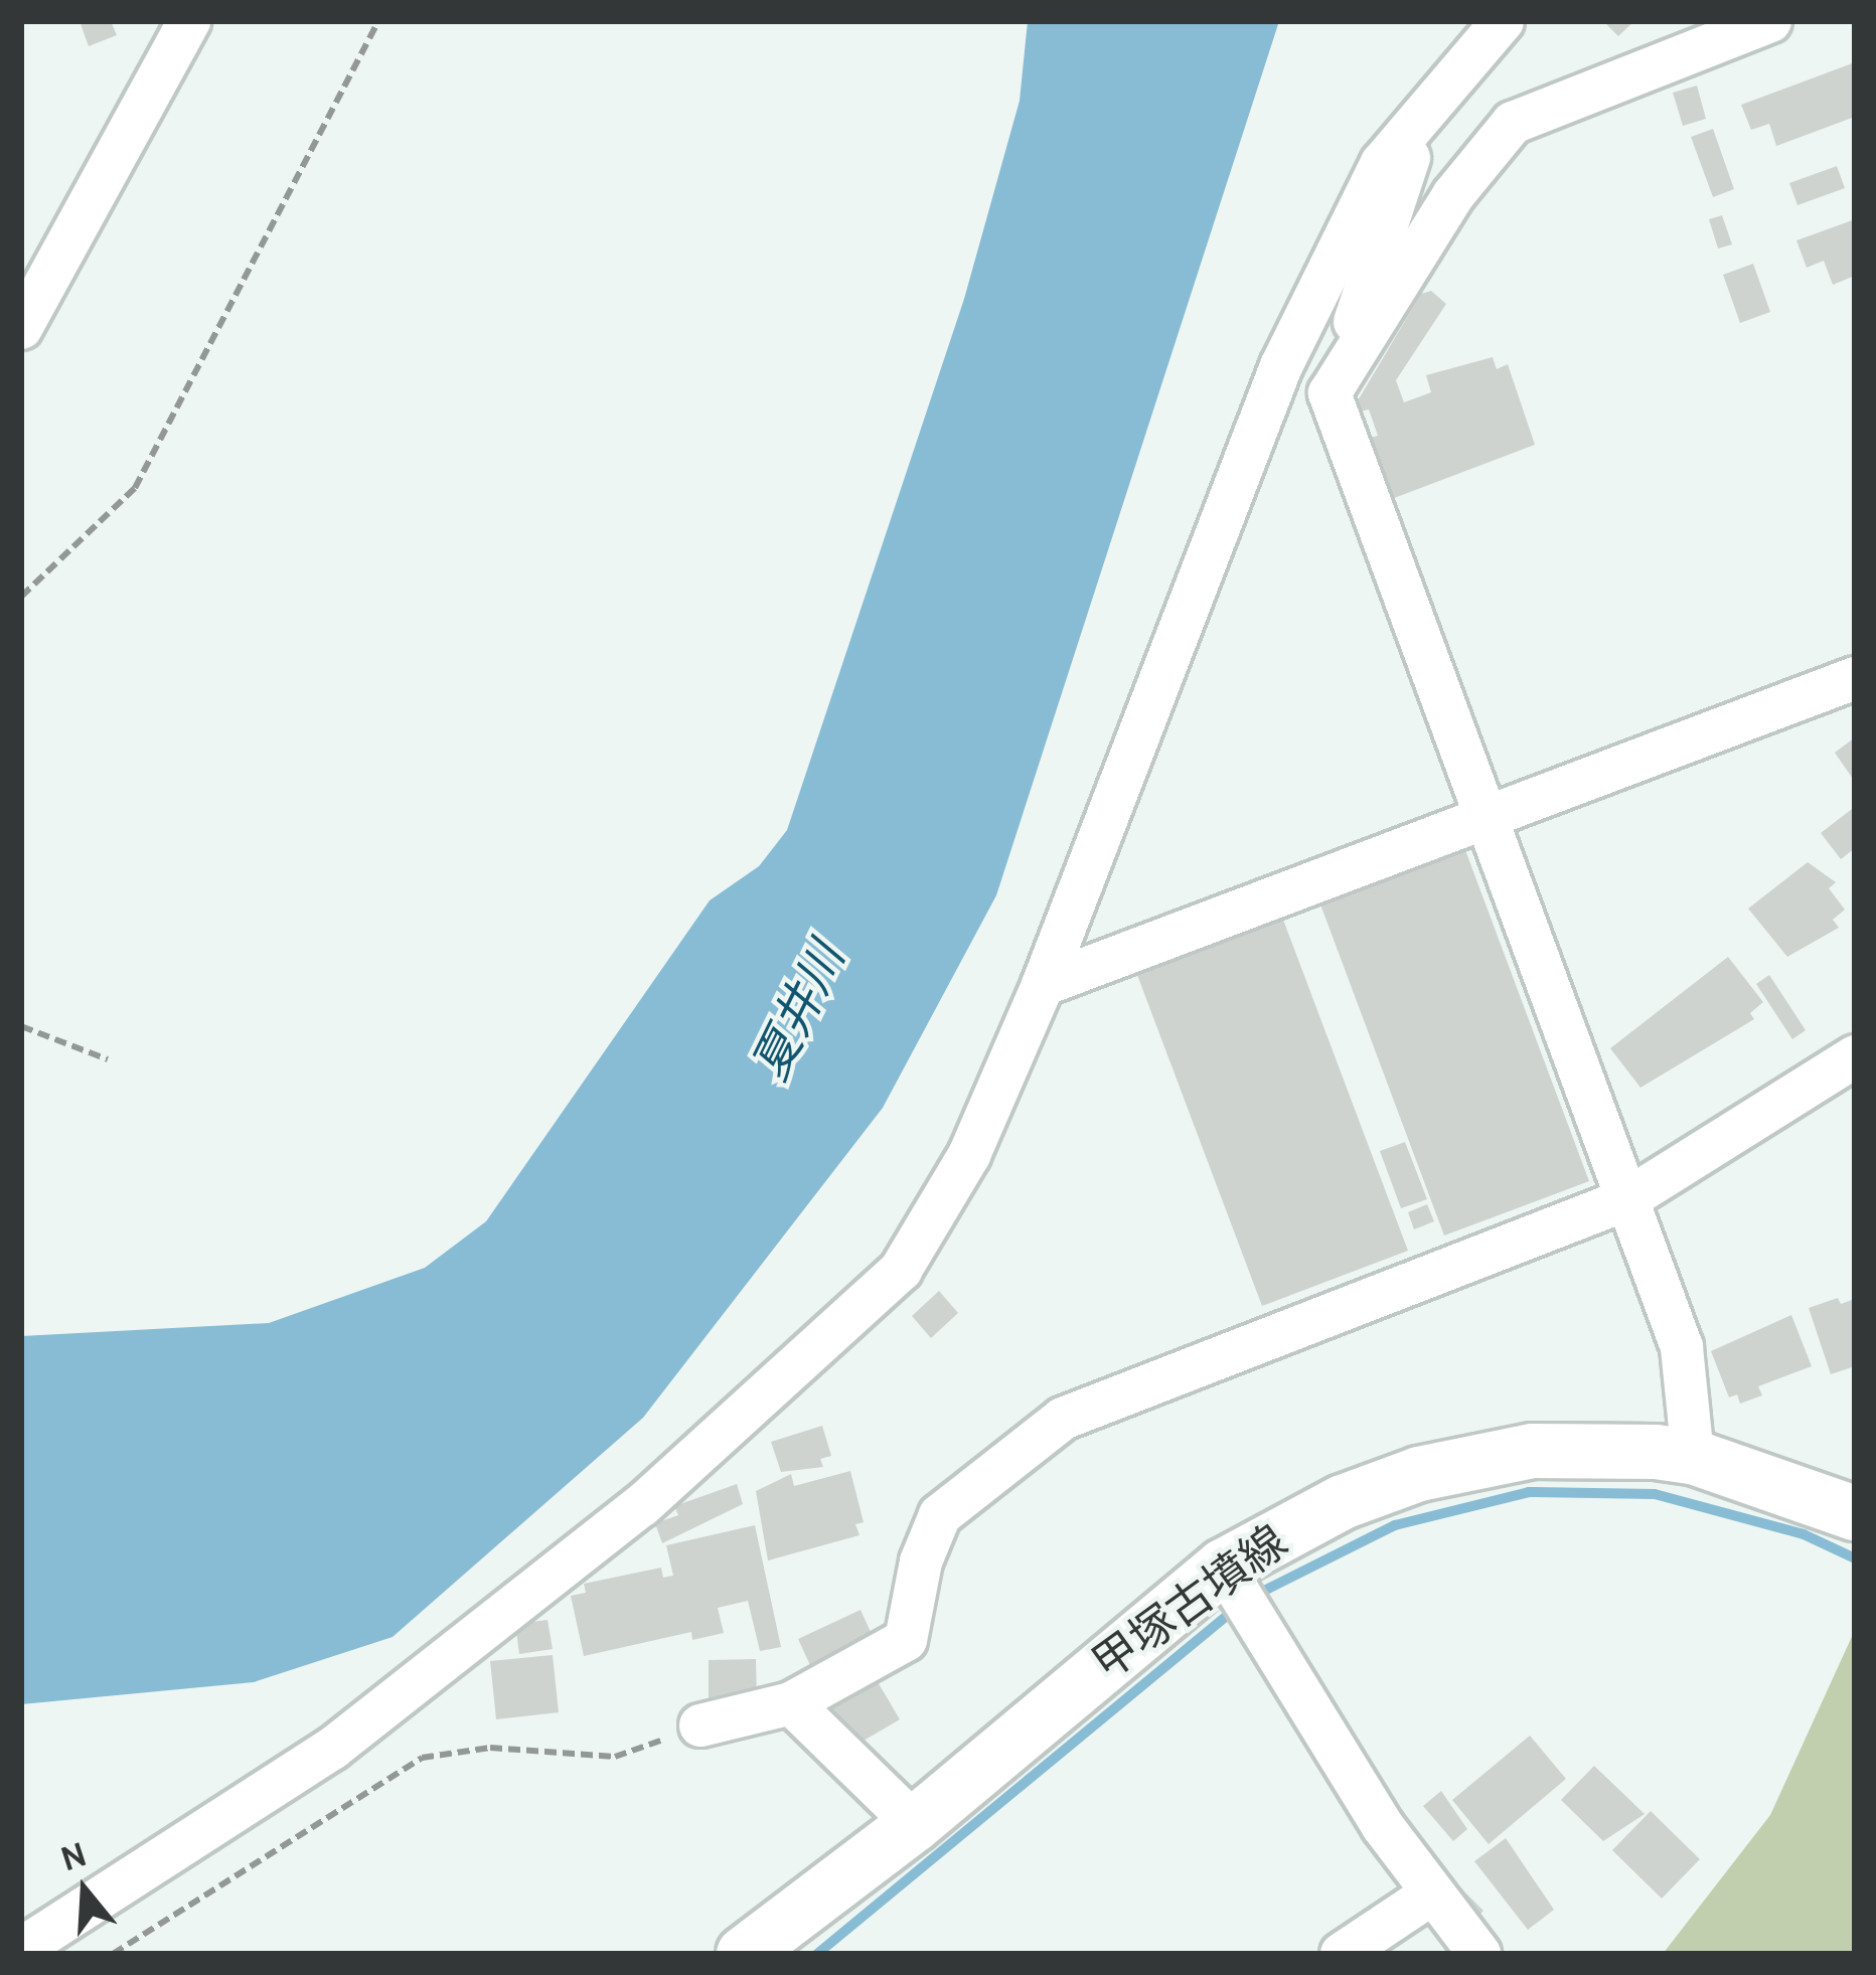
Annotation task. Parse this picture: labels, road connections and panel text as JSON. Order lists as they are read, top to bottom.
{
  "streets": {
    "main road": ["甲塚古墳線"]
  },
  "water": ["夏井川"],
  "north": "top"
}
